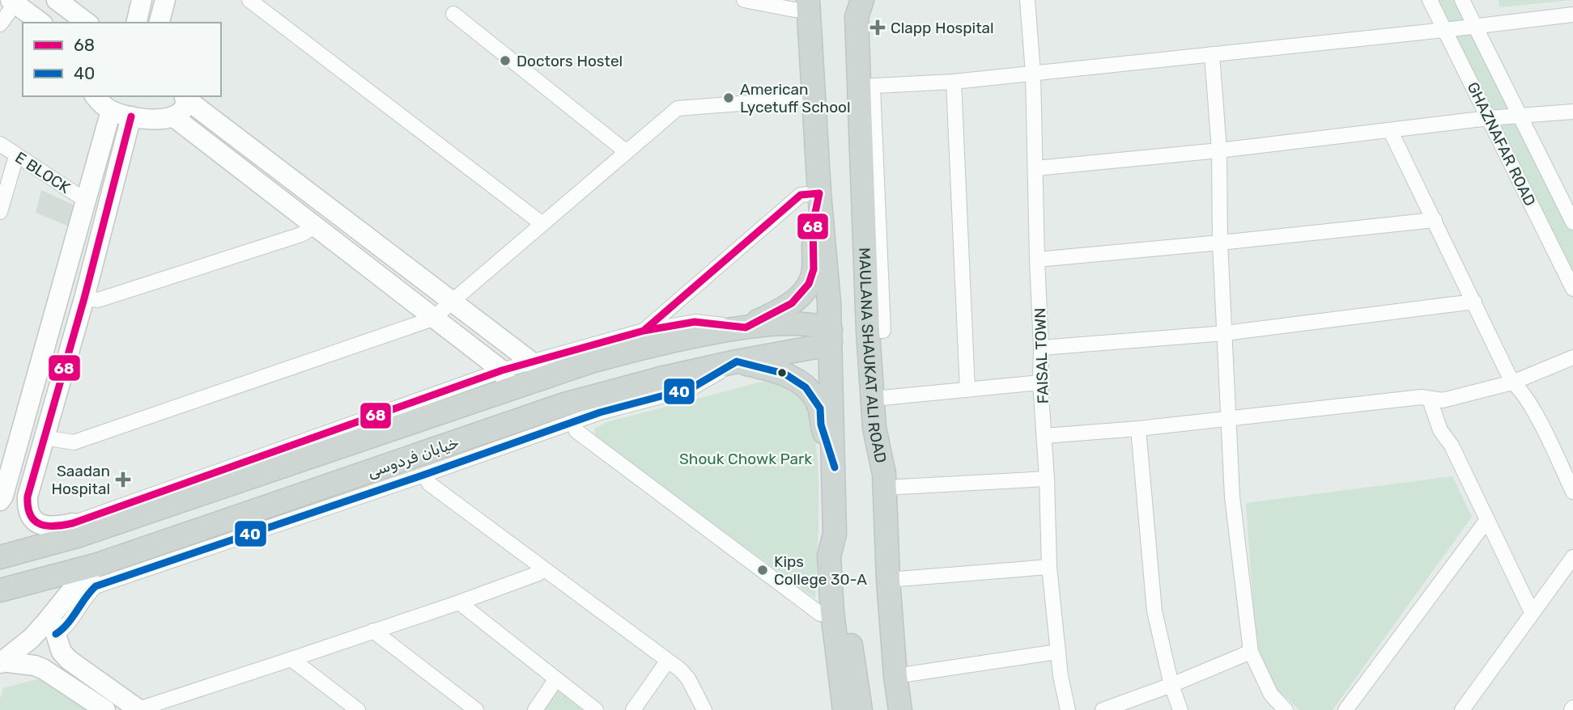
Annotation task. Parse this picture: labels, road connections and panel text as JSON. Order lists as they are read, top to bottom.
{
  "streets": {
    "main road": ["MAULANA SHAUKAT ALI ROAD", "خیابان فردوسی"],
    "street": ["GHAZNAFAR ROAD", "E BLOCK", "FAISAL TOWN"]
  },
  "parks": ["Shouk Chowk Park"],
  "places": {
    "health": ["Clapp Hospital", "Saadan Hospital"],
    "other": ["Doctors Hostel", "American Lycetuff School", "Kips College 30-A"]
  },
  "lines": ["transit line 68", "transit line 40"],
  "legend": ["68", "40"]
}
